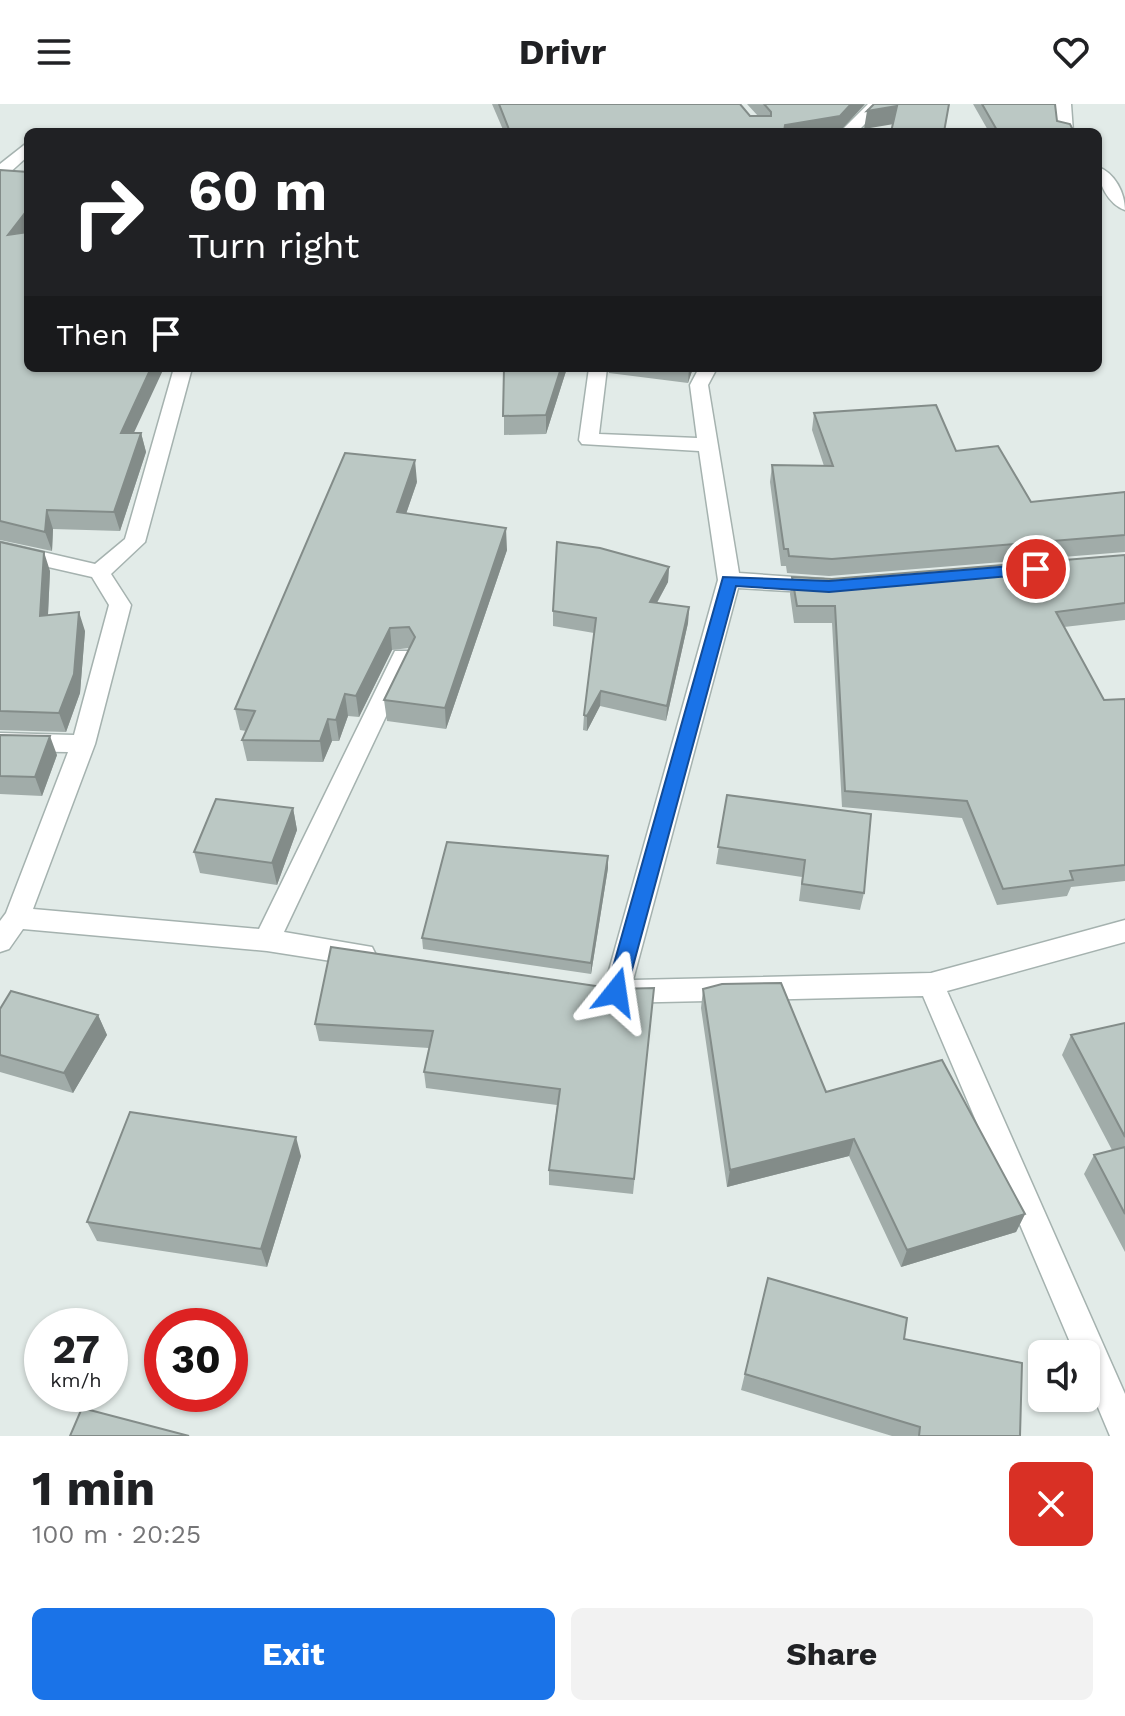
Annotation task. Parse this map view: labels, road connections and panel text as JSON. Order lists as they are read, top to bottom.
{
  "page": {
    "header": "Drivr",
    "turn": ["60 m", "Turn right"],
    "then": "Then",
    "speed": "27 km/h",
    "limit": "30",
    "heading": ["1 min", "100 m · 20:25"],
    "buttons": ["Exit", "Share"]
  }
}
